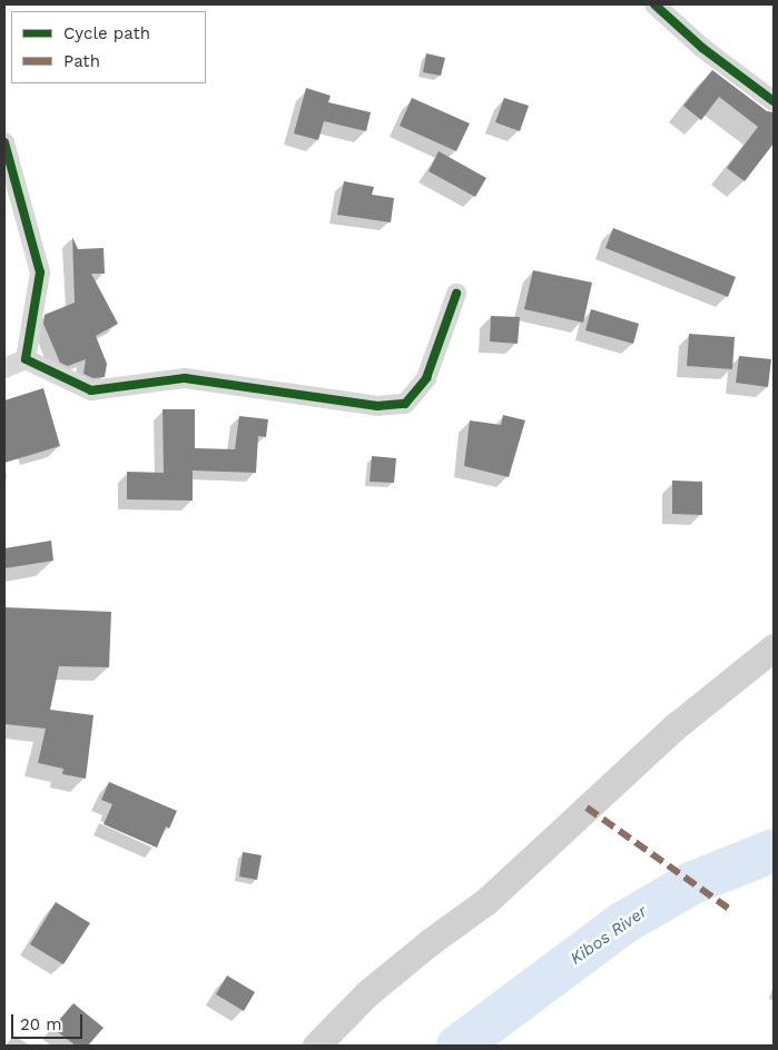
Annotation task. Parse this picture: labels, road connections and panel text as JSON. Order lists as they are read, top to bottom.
{
  "water": ["Kibos River"],
  "legend": ["Cycle path", "Path"],
  "scale_bar": "20 m"
}
